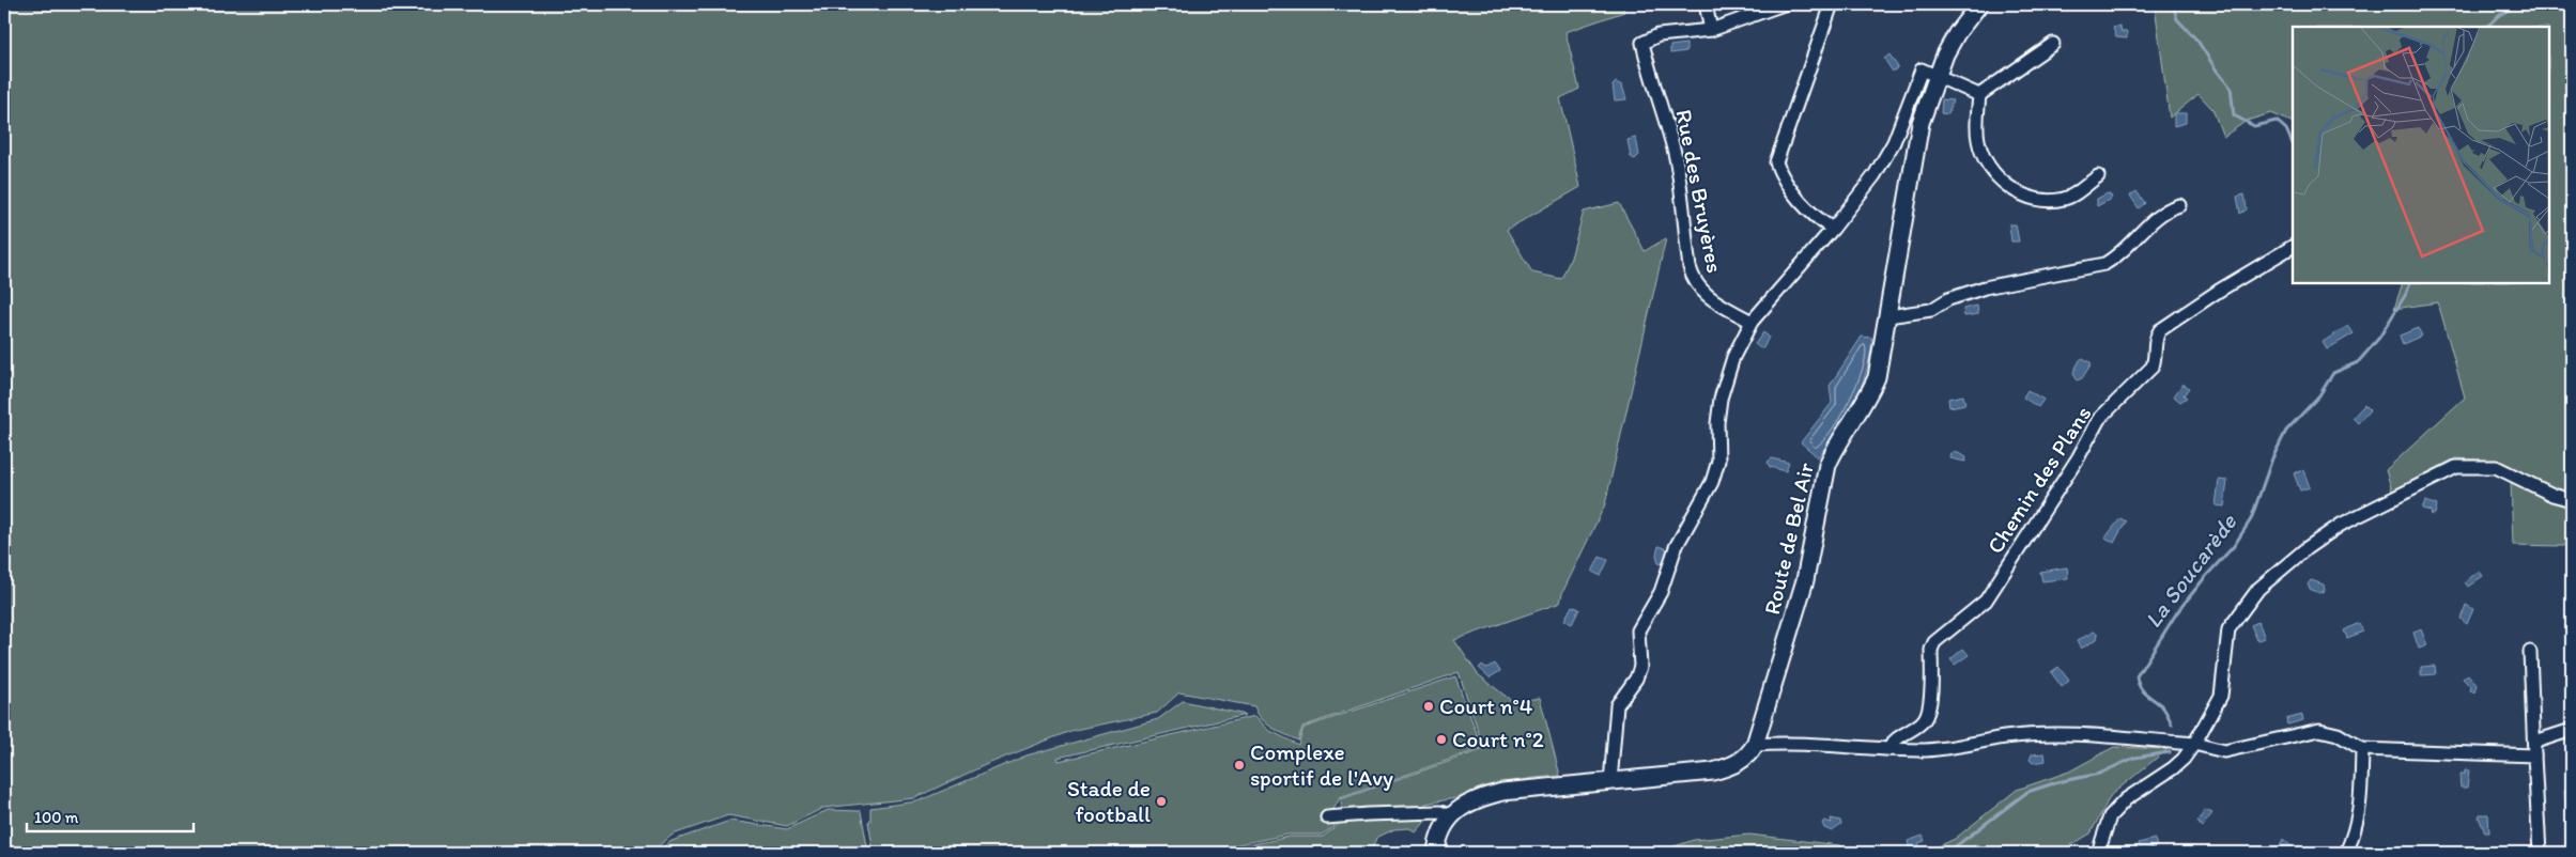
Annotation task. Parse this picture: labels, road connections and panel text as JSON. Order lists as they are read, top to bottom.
{
  "streets": {
    "street": ["Rue des Bruyères", "Chemin des Plans", "Route de Bel Air"]
  },
  "water": ["La Soucarède"],
  "places": [
    "Court n°4",
    "Court n°2",
    "Complexe sportif de l'Avy",
    "Stade de football"
  ],
  "scale_bar": "100 m"
}
